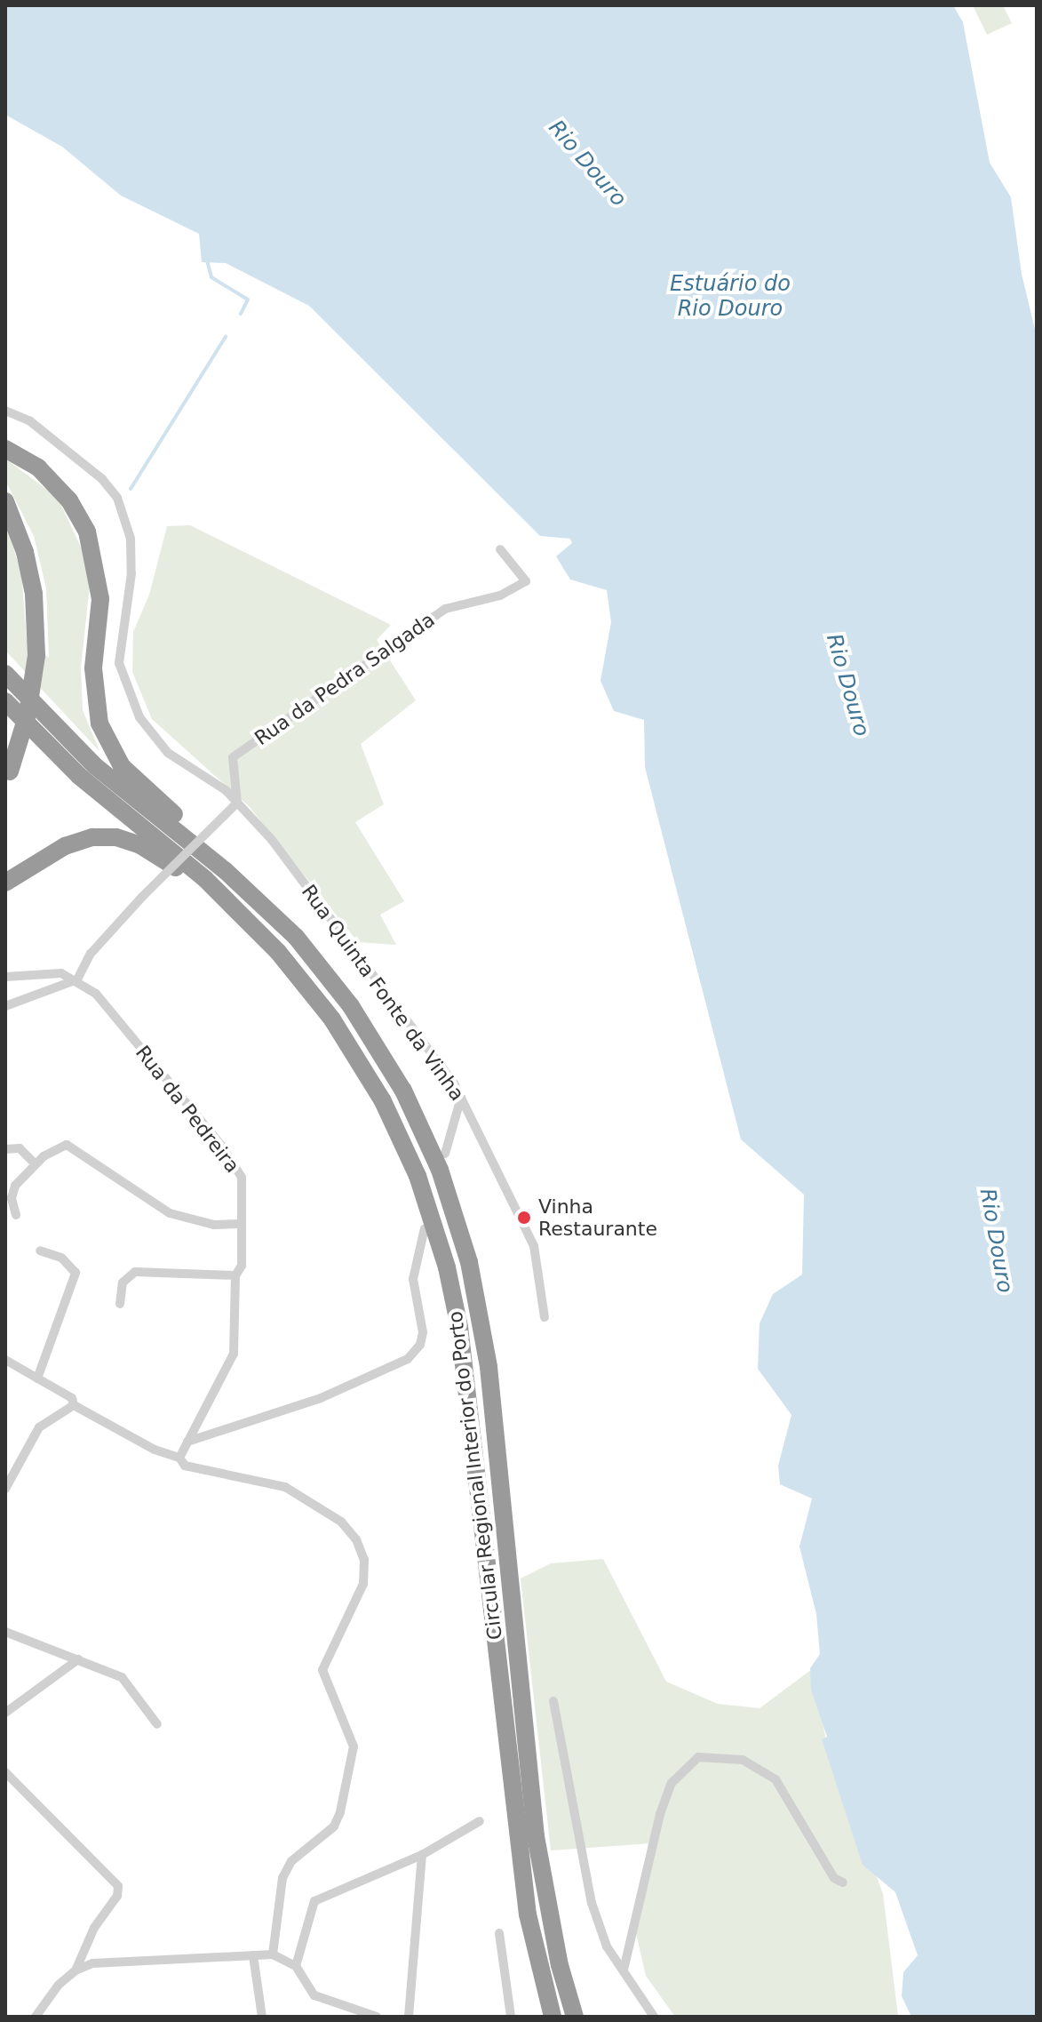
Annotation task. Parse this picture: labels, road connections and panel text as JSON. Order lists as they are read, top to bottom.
{
  "streets": {
    "highway": ["Circular Regional Interior do Porto"],
    "street": ["Rua da Pedra Salgada", "Rua Quinta Fonte da Vinha", "Rua da Pedreira"]
  },
  "crossings": [
    ["Rua da Pedra Salgada", "Rua Quinta Fonte da Vinha"]
  ],
  "water": ["Rio Douro", "Estuário do Rio Douro"],
  "places": ["Vinha Restaurante"]
}
